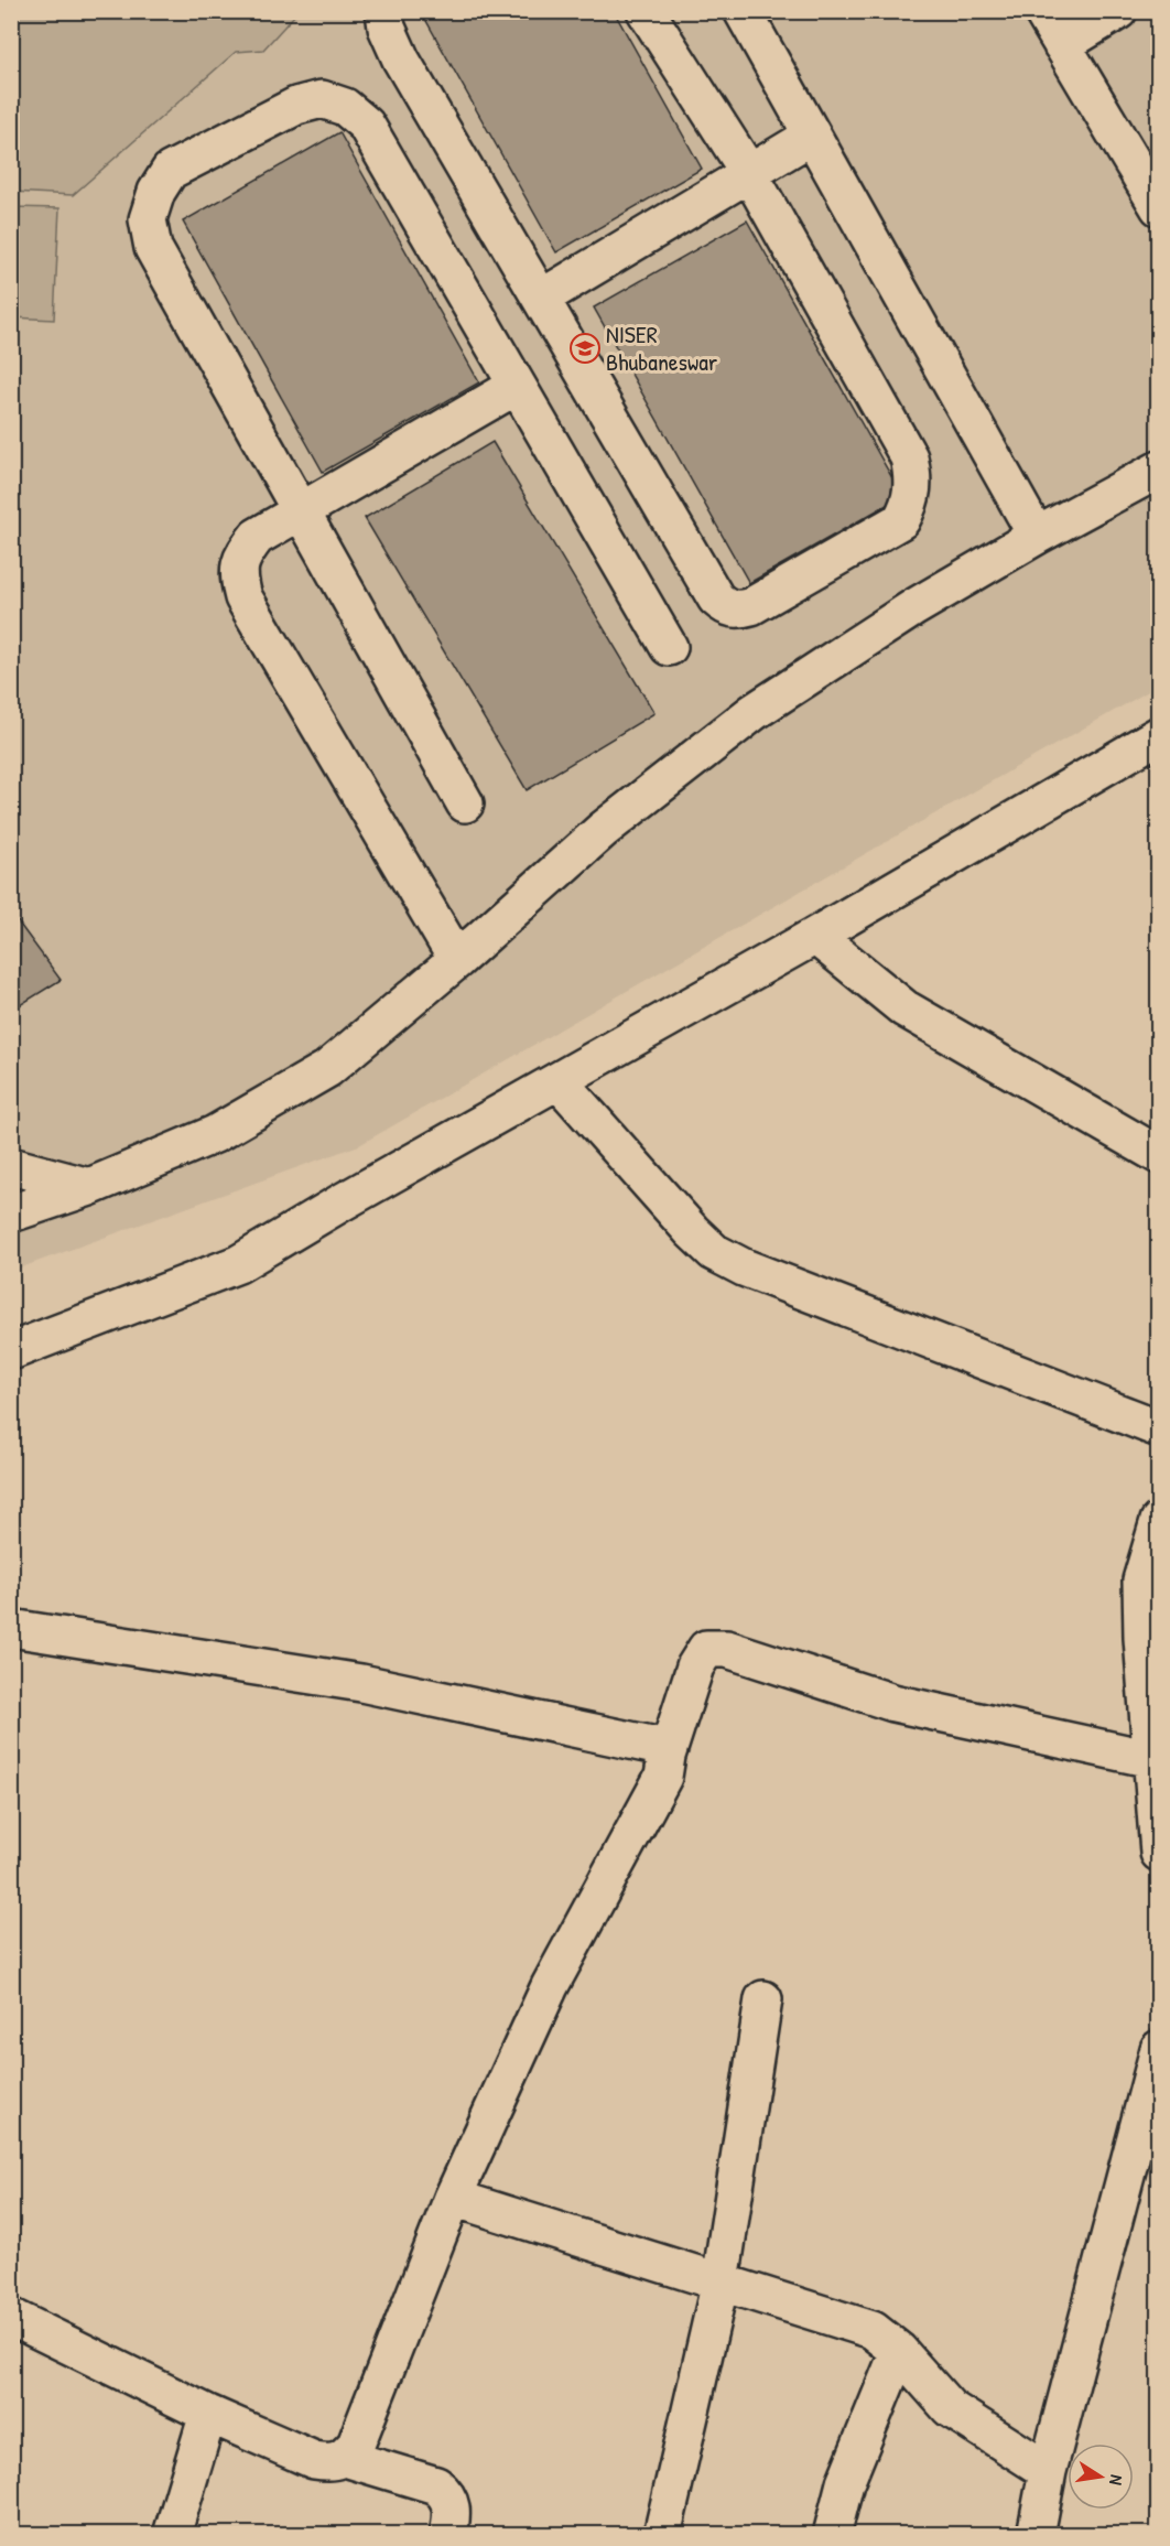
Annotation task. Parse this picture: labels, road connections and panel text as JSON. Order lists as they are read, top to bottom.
{
  "places": {
    "school or university": ["NISER Bhubaneswar"]
  },
  "north": "right"
}
